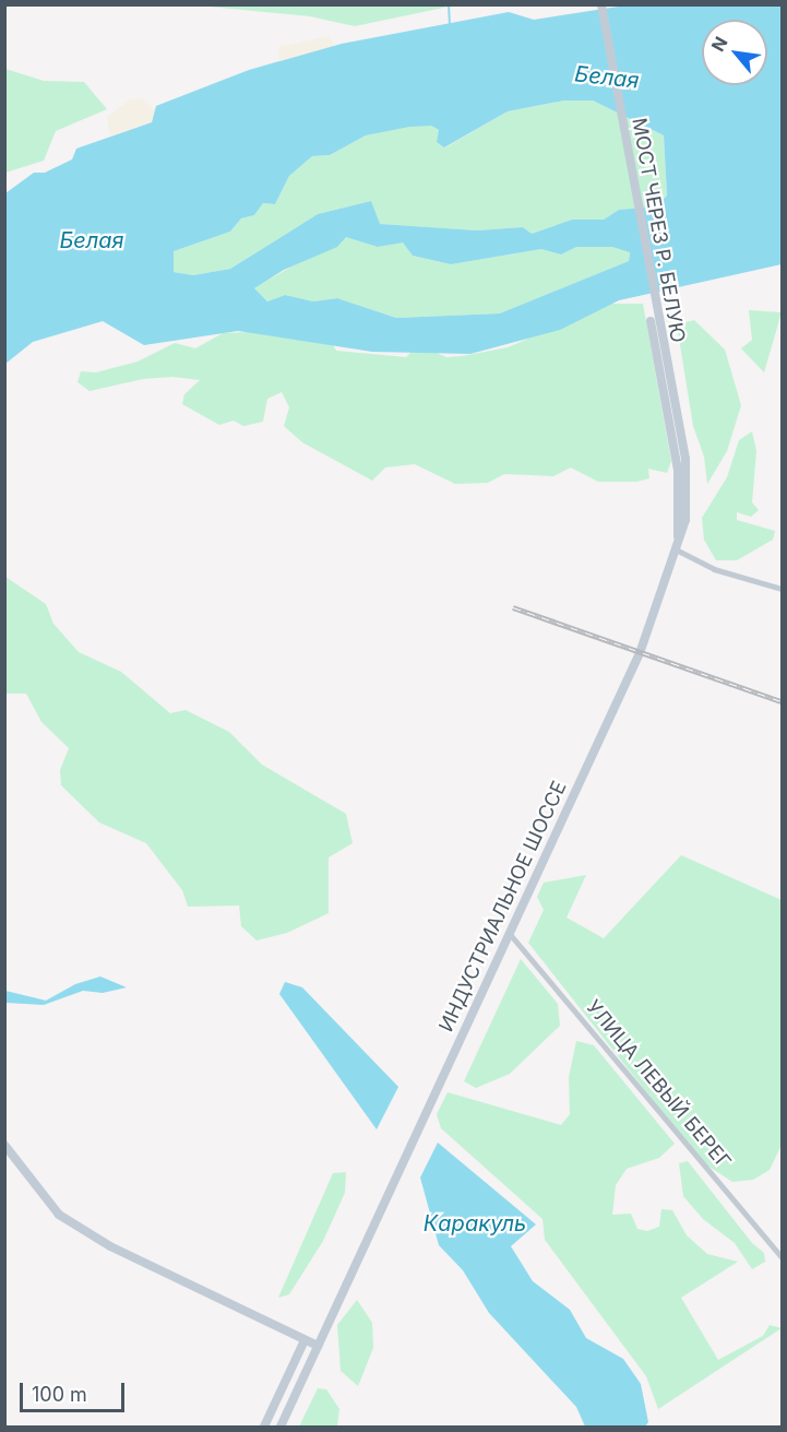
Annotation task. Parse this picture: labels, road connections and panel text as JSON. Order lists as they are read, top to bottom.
{
  "streets": {
    "main road": ["МОСТ ЧЕРЕЗ Р. БЕЛУЮ", "ИНДУСТРИАЛЬНОЕ ШОССЕ"],
    "street": ["УЛИЦА ЛЕВЫЙ БЕРЕГ"]
  },
  "crossings": [
    ["МОСТ ЧЕРЕЗ Р. БЕЛУЮ", "ИНДУСТРИАЛЬНОЕ ШОССЕ"],
    ["ИНДУСТРИАЛЬНОЕ ШОССЕ", "УЛИЦА ЛЕВЫЙ БЕРЕГ"]
  ],
  "water": ["Белая", "Каракуль"],
  "scale_bar": "100 m",
  "north": "top left"
}
